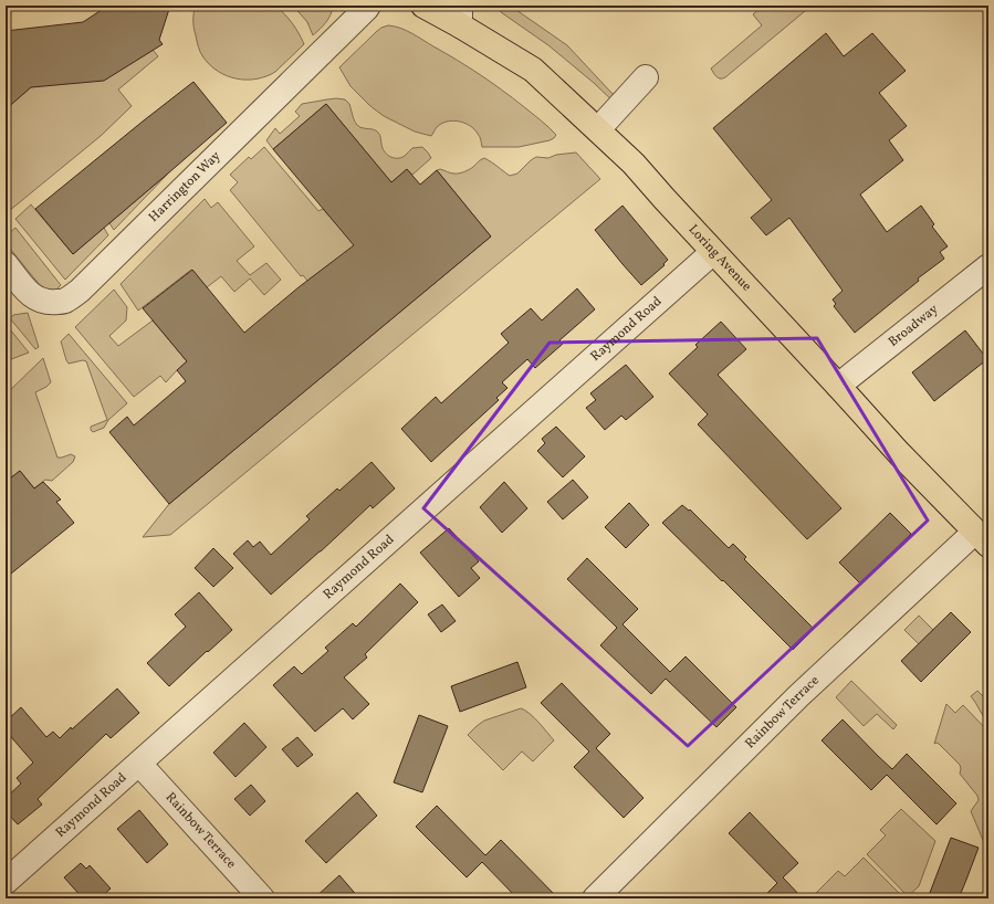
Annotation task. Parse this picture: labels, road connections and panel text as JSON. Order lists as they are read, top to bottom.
{
  "streets": {
    "highway": ["Loring Avenue"],
    "street": [
      "Harrington Way",
      "Broadway",
      "Raymond Road",
      "Rainbow Terrace"
    ]
  },
  "crossings": [
    ["Loring Avenue", "Broadway"],
    ["Loring Avenue", "Raymond Road"],
    ["Loring Avenue", "Rainbow Terrace"],
    ["Raymond Road", "Rainbow Terrace"]
  ]
}
